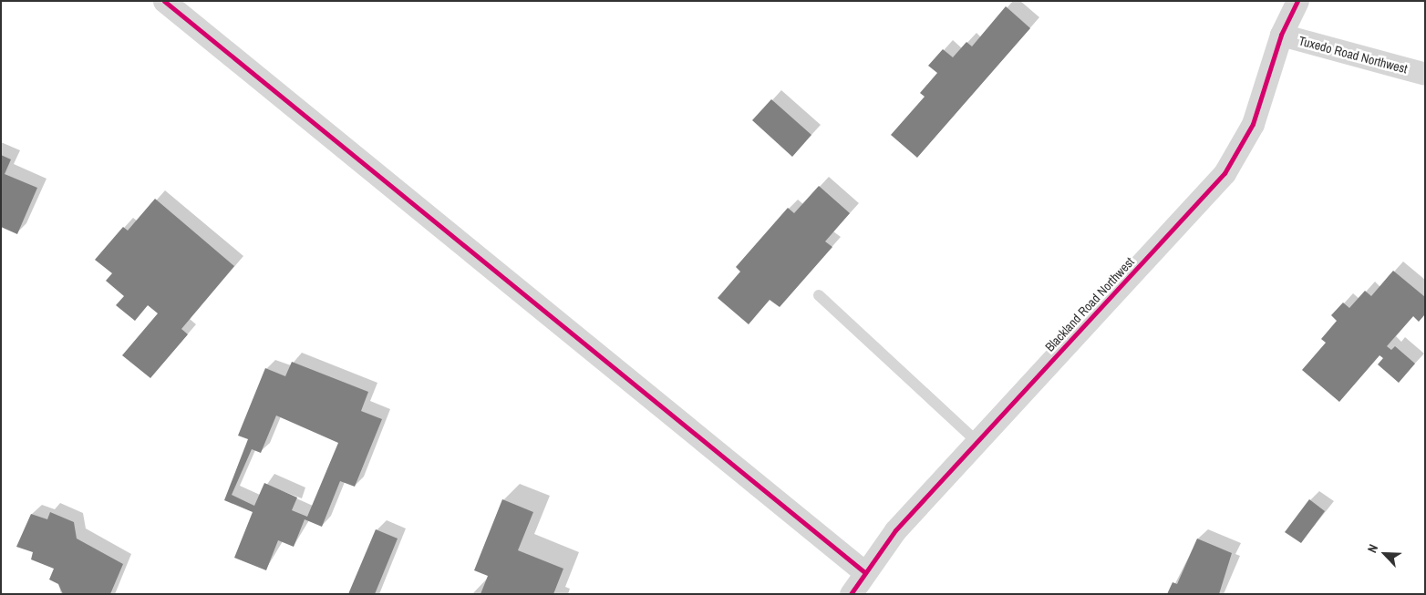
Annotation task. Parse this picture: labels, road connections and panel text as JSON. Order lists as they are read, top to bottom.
{
  "streets": {
    "street": ["Tuxedo Road Northwest", "Blackland Road Northwest"]
  },
  "crossings": [
    ["Tuxedo Road Northwest", "Blackland Road Northwest"]
  ],
  "north": "top left"
}
